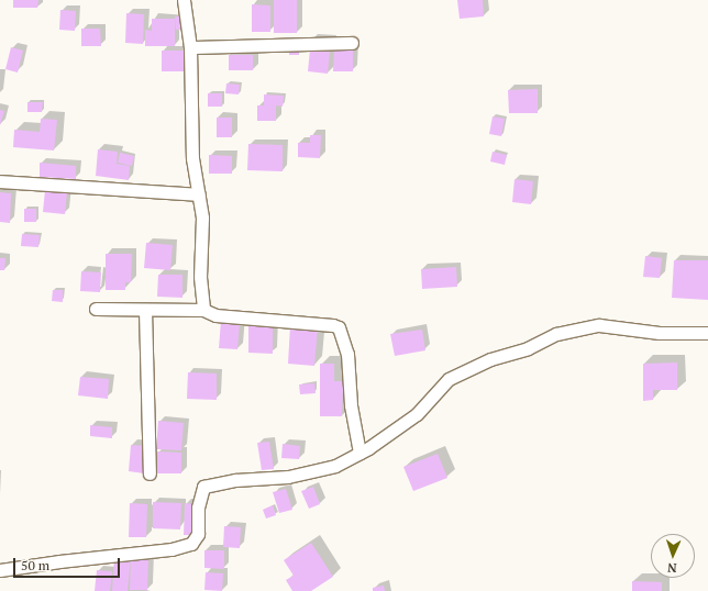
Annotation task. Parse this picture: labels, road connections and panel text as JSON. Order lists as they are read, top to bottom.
{
  "scale_bar": "50 m",
  "north": "bottom"
}
